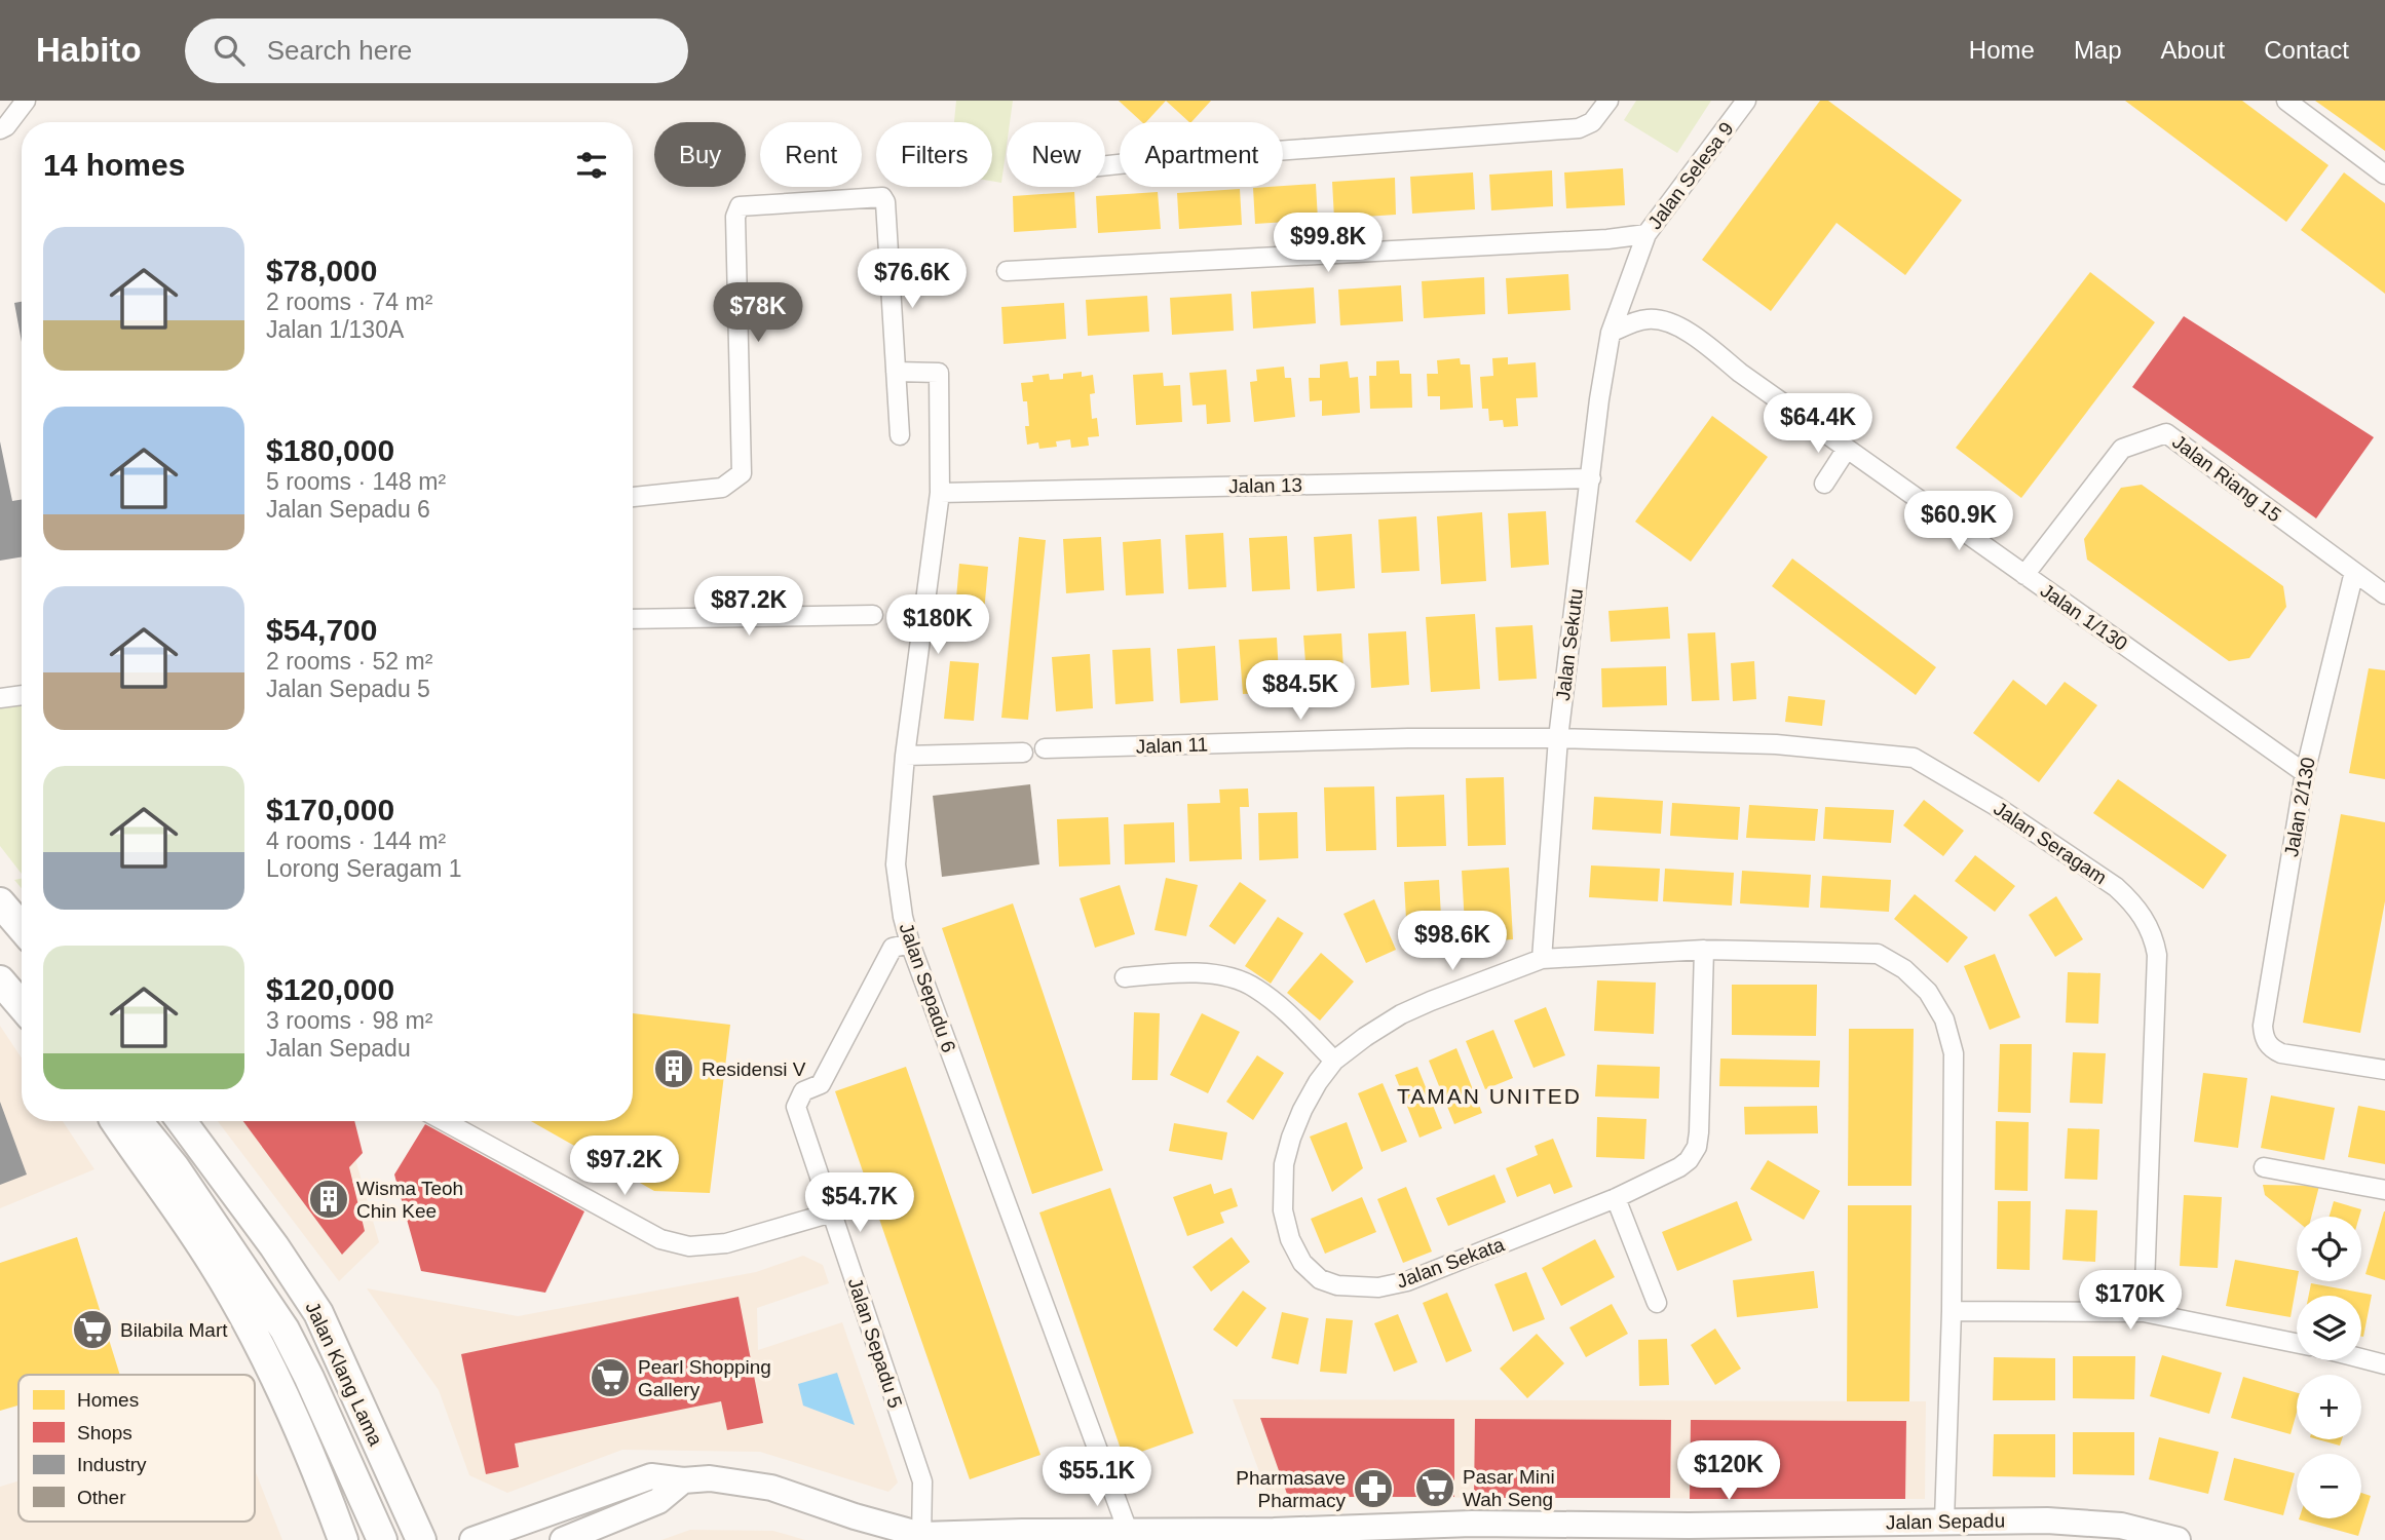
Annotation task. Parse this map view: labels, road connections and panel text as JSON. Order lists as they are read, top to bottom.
{
  "streets": {
    "main road": ["Jalan Klang Lama"],
    "street": [
      "Jalan Selesa 9",
      "Jalan Riang 15",
      "Jalan 13",
      "Jalan 1/130",
      "Jalan Sekutu",
      "Jalan 11",
      "Jalan 2/130",
      "Jalan Seragam",
      "Jalan Sepadu 6",
      "Jalan Sekata",
      "Jalan Sepadu 5",
      "Jalan Sepadu"
    ]
  },
  "crossings": [
    ["Jalan Selesa 9", "Jalan 1/130"],
    ["Jalan Selesa 9", "Jalan Sekutu"],
    ["Jalan Riang 15", "Jalan 1/130"],
    ["Jalan Riang 15", "Jalan 2/130"],
    ["Jalan 13", "Jalan Sekutu"],
    ["Jalan 13", "Jalan Sepadu 6"],
    ["Jalan 1/130", "Jalan Sekutu"],
    ["Jalan 1/130", "Jalan 2/130"],
    ["Jalan Sekutu", "Jalan 11"],
    ["Jalan Sekutu", "Jalan Seragam"],
    ["Jalan Sekutu", "Jalan Sekata"],
    ["Jalan 11", "Jalan Seragam"],
    ["Jalan Sepadu 6", "Jalan Sepadu 5"],
    ["Jalan Sepadu 6", "Jalan Sepadu"],
    ["Jalan Sekata", "Jalan Sepadu"],
    ["Jalan Sepadu 5", "Jalan Sepadu"]
  ],
  "districts": ["TAMAN UNITED"],
  "places": {
    "building": ["Residensi V", "Wisma Teoh Chin Kee"],
    "supermarket": ["Bilabila Mart", "Pearl Shopping Gallery", "Pasar Mini Wah Seng"],
    "pharmacy": ["Pharmasave Pharmacy"]
  },
  "legend": [
    "Homes",
    "Shops",
    "Industry",
    "Other"
  ],
  "page": {
    "header": "Habito",
    "search": "Search here",
    "nav": [
      "Home",
      "Map",
      "About",
      "Contact"
    ],
    "chip": [
      "Buy",
      "Rent",
      "Filters",
      "New",
      "Apartment"
    ],
    "heading": "14 homes",
    "list": [
      {
        "name": "$78,000",
        "note": "2 rooms · 74 m² · Jalan 1/130A"
      },
      {
        "name": "$180,000",
        "note": "5 rooms · 148 m² · Jalan Sepadu 6"
      },
      {
        "name": "$54,700",
        "note": "2 rooms · 52 m² · Jalan Sepadu 5"
      },
      {
        "name": "$170,000",
        "note": "4 rooms · 144 m² · Lorong Seragam 1"
      },
      {
        "name": "$120,000",
        "note": "3 rooms · 98 m² · Jalan Sepadu"
      }
    ],
    "price": [
      "$99.8K",
      "$76.6K",
      "$78K",
      "$64.4K",
      "$60.9K",
      "$87.2K",
      "$180K",
      "$84.5K",
      "$98.6K",
      "$97.2K",
      "$54.7K",
      "$170K",
      "$120K",
      "$55.1K"
    ],
    "map_buttons": ["+", "−"]
  }
}
